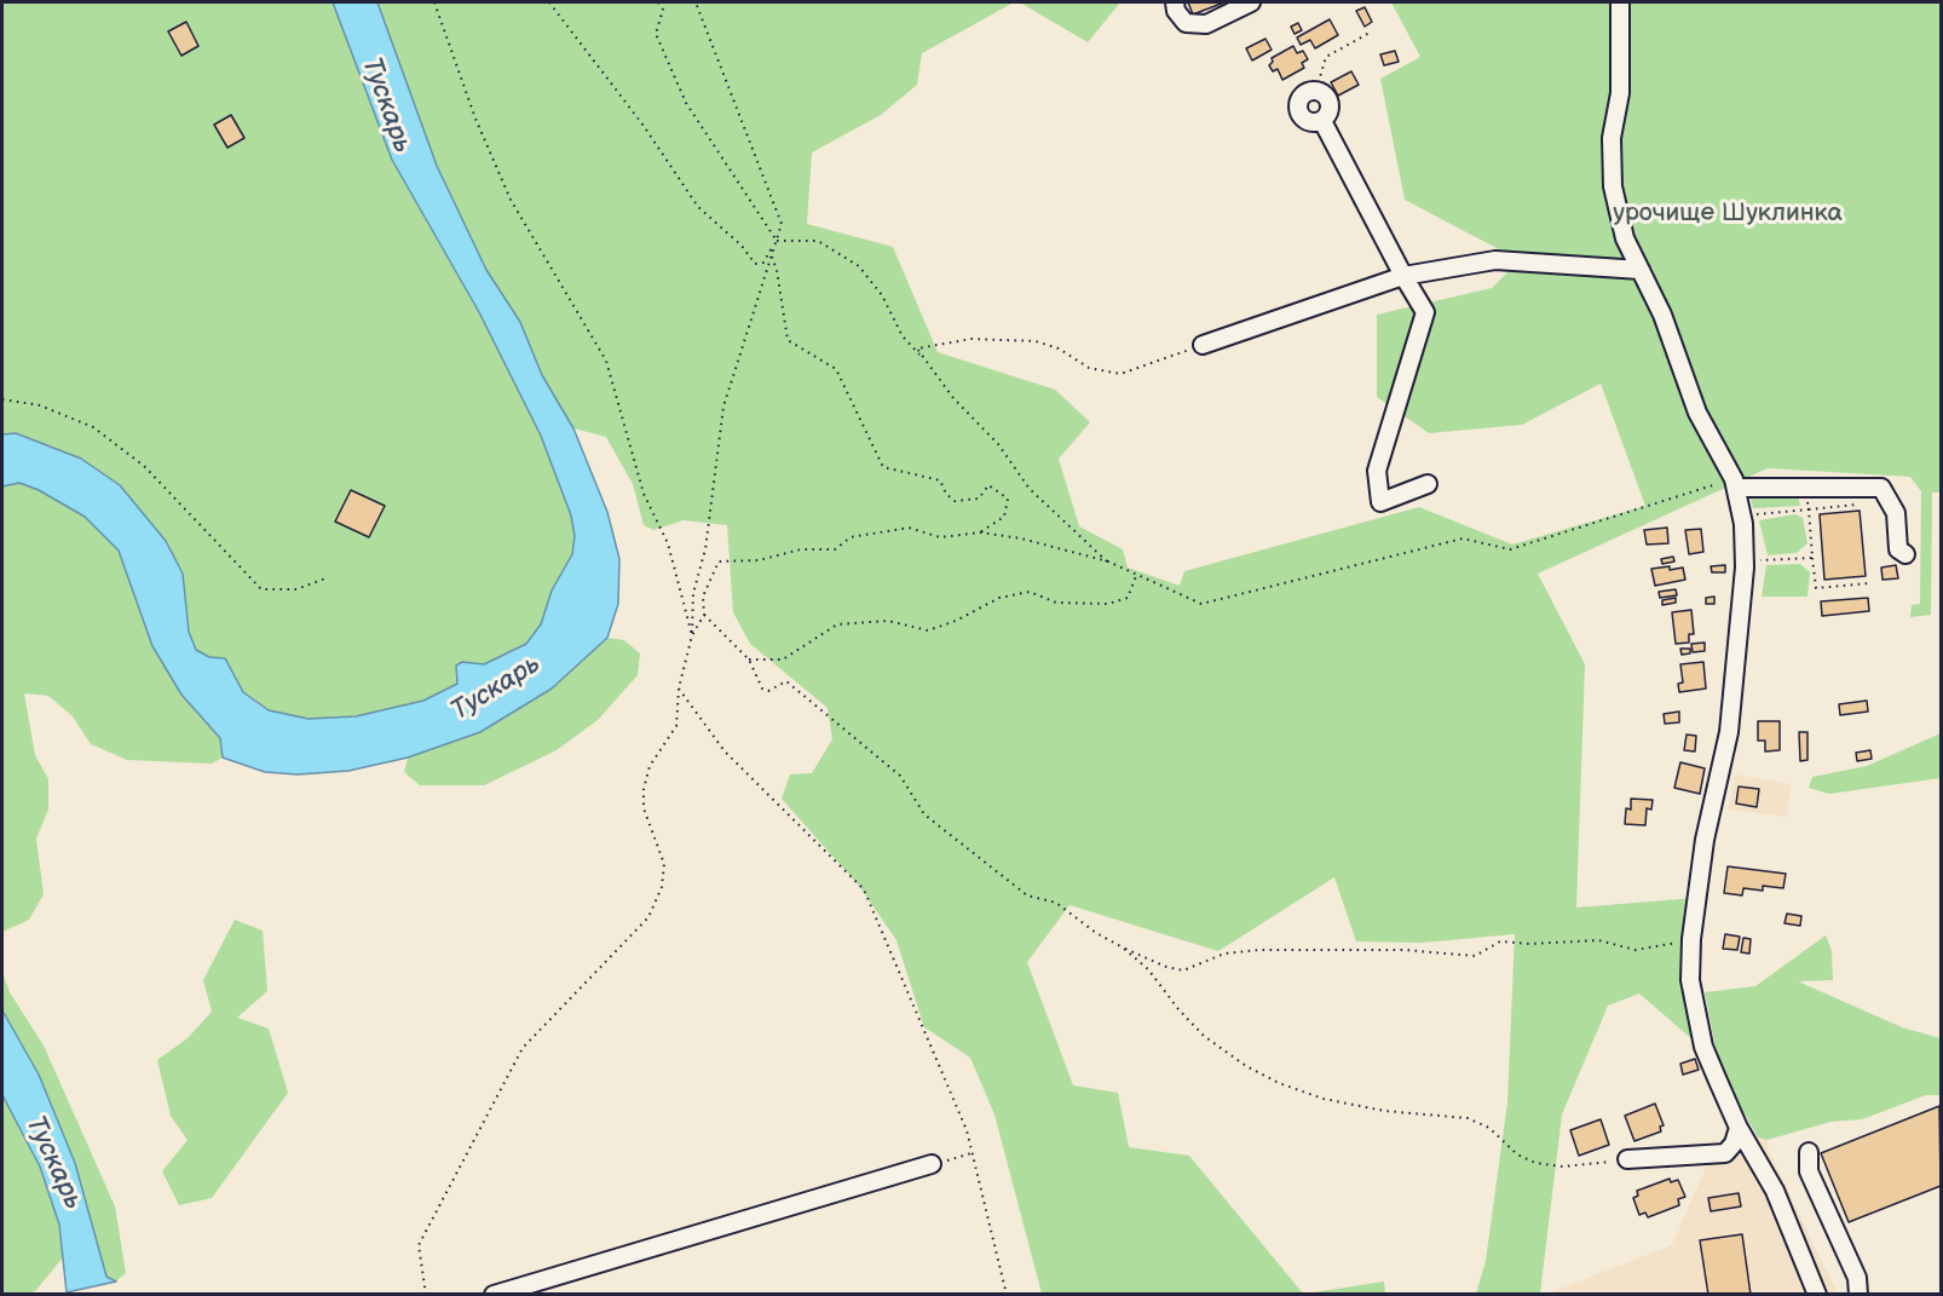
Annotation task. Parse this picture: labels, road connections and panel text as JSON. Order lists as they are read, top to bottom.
{
  "water": ["Тускарь"],
  "parks": ["урочище Шуклинка"]
}
